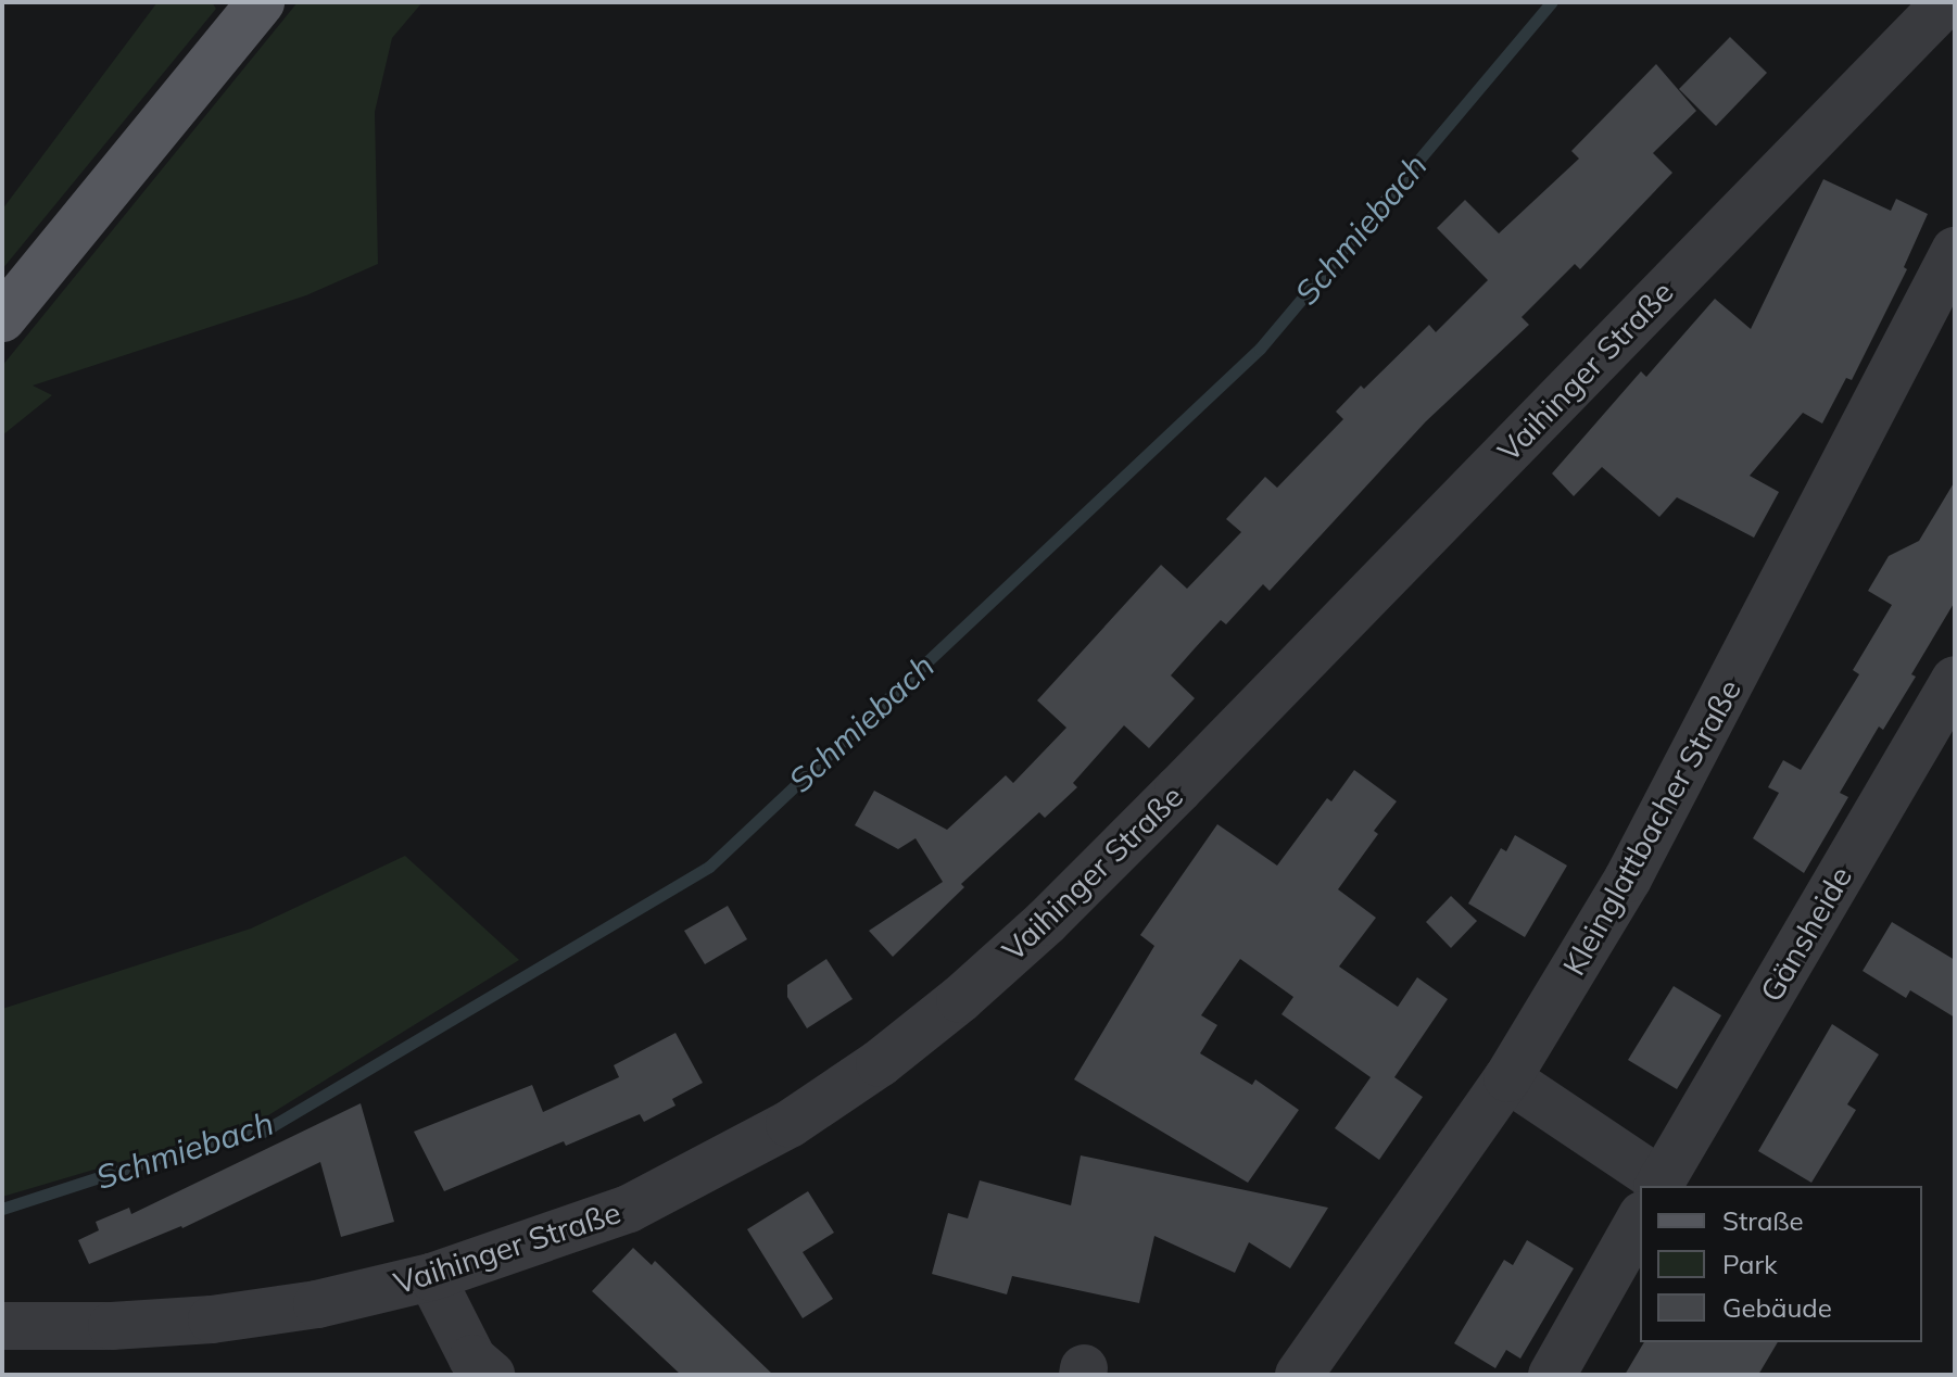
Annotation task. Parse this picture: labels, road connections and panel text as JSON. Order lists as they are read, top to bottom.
{
  "streets": {
    "street": ["Vaihinger Straße", "Kleinglattbacher Straße", "Gänsheide"]
  },
  "water": ["Schmiebach"],
  "legend": ["Straße", "Park", "Gebäude"]
}
